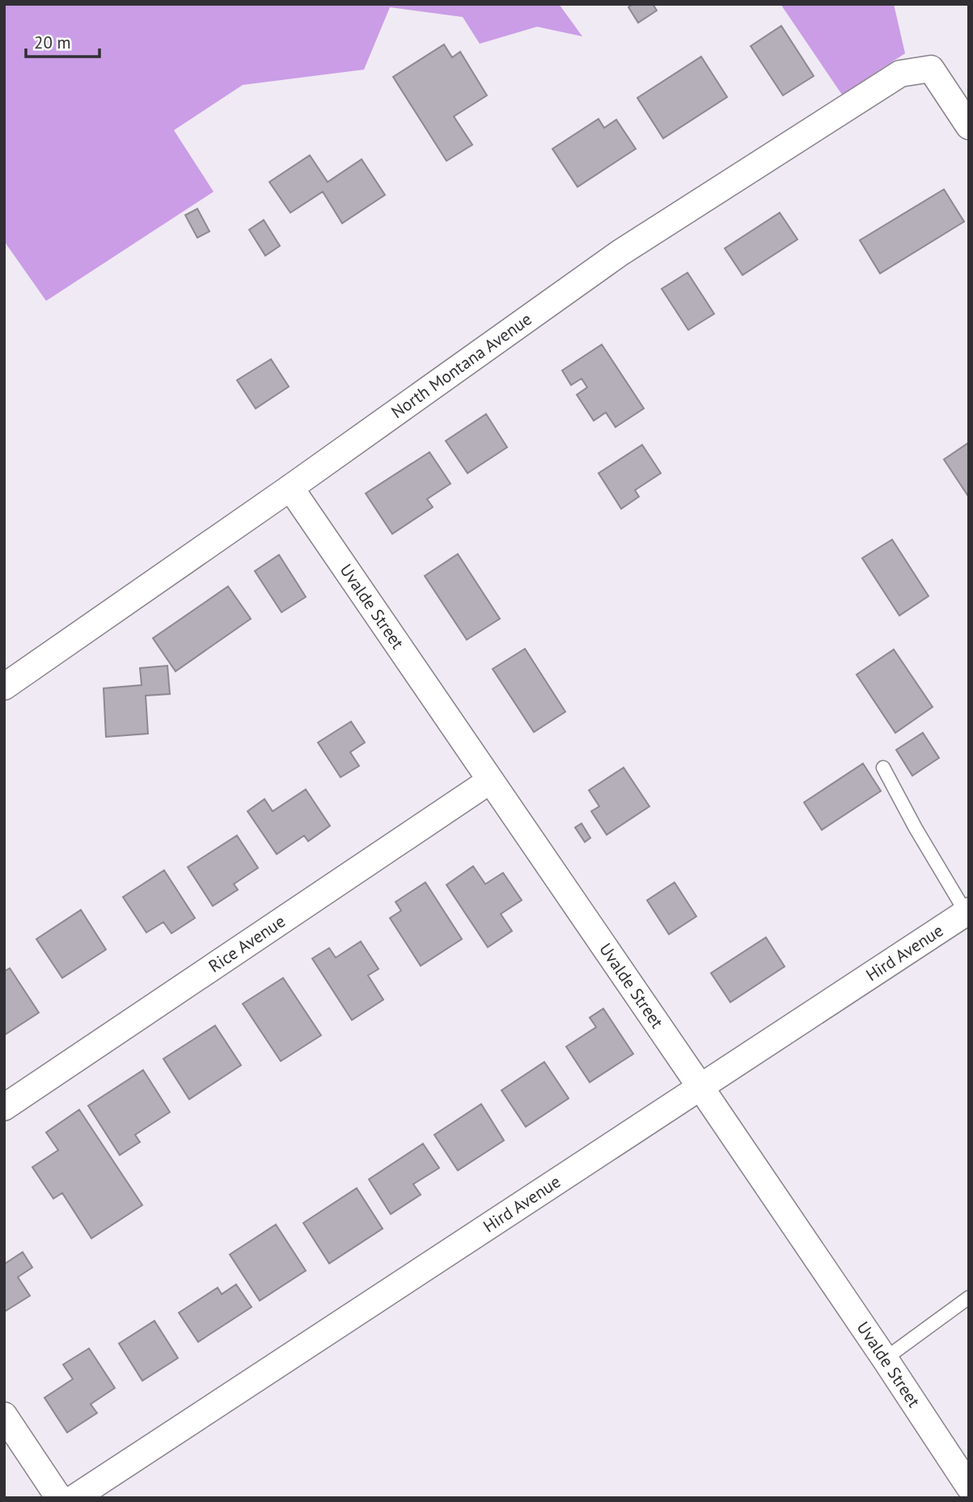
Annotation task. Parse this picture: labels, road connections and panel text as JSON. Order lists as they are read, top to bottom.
{
  "streets": {
    "street": [
      "North Montana Avenue",
      "Uvalde Street",
      "Rice Avenue",
      "Hird Avenue"
    ]
  },
  "crossings": [
    ["North Montana Avenue", "Uvalde Street"],
    ["Uvalde Street", "Rice Avenue"],
    ["Uvalde Street", "Hird Avenue"]
  ],
  "scale_bar": "20 m"
}
